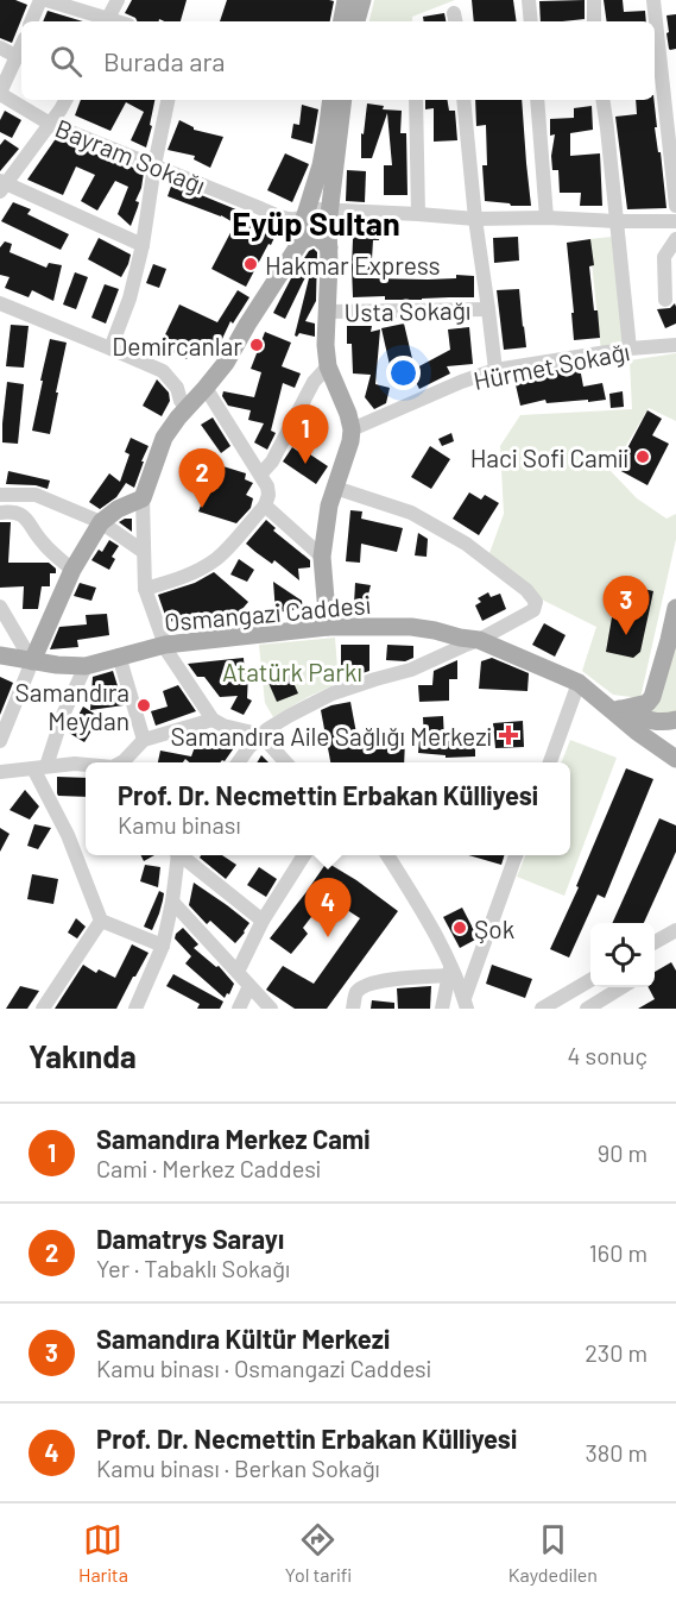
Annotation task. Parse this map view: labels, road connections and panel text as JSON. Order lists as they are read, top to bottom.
{
  "streets": {
    "main road": ["Osmangazi Caddesi"],
    "street": ["Bayram Sokağı", "Usta Sokağı", "Hürmet Sokağı"]
  },
  "districts": ["Eyüp Sultan"],
  "parks": ["Atatürk Parkı"],
  "places": {
    "other": [
      "Hakmar Express",
      "Demircanlar",
      "Haci Sofi Camii",
      "Samandıra Meydan",
      "Şok"
    ],
    "health": ["Samandıra Aile Sağlığı Merkezi"]
  },
  "page": {
    "search": "Burada ara",
    "pins": [
      "1",
      "2",
      "3",
      "4"
    ],
    "popup": ["Prof. Dr. Necmettin Erbakan Külliyesi", "Kamu binası"],
    "heading": ["Yakında", "4 sonuç"],
    "list": [
      {
        "mark": "1",
        "name": "Samandıra Merkez Cami",
        "note": "Cami · Merkez Caddesi",
        "value": "90 m"
      },
      {
        "mark": "2",
        "name": "Damatrys Sarayı",
        "note": "Yer · Tabaklı Sokağı",
        "value": "160 m"
      },
      {
        "mark": "3",
        "name": "Samandıra Kültür Merkezi",
        "note": "Kamu binası · Osmangazi Caddesi",
        "value": "230 m"
      },
      {
        "mark": "4",
        "name": "Prof. Dr. Necmettin Erbakan Külliyesi",
        "note": "Kamu binası · Berkan Sokağı",
        "value": "380 m"
      }
    ],
    "nav": ["Harita", "Yol tarifi", "Kaydedilen"]
  }
}
